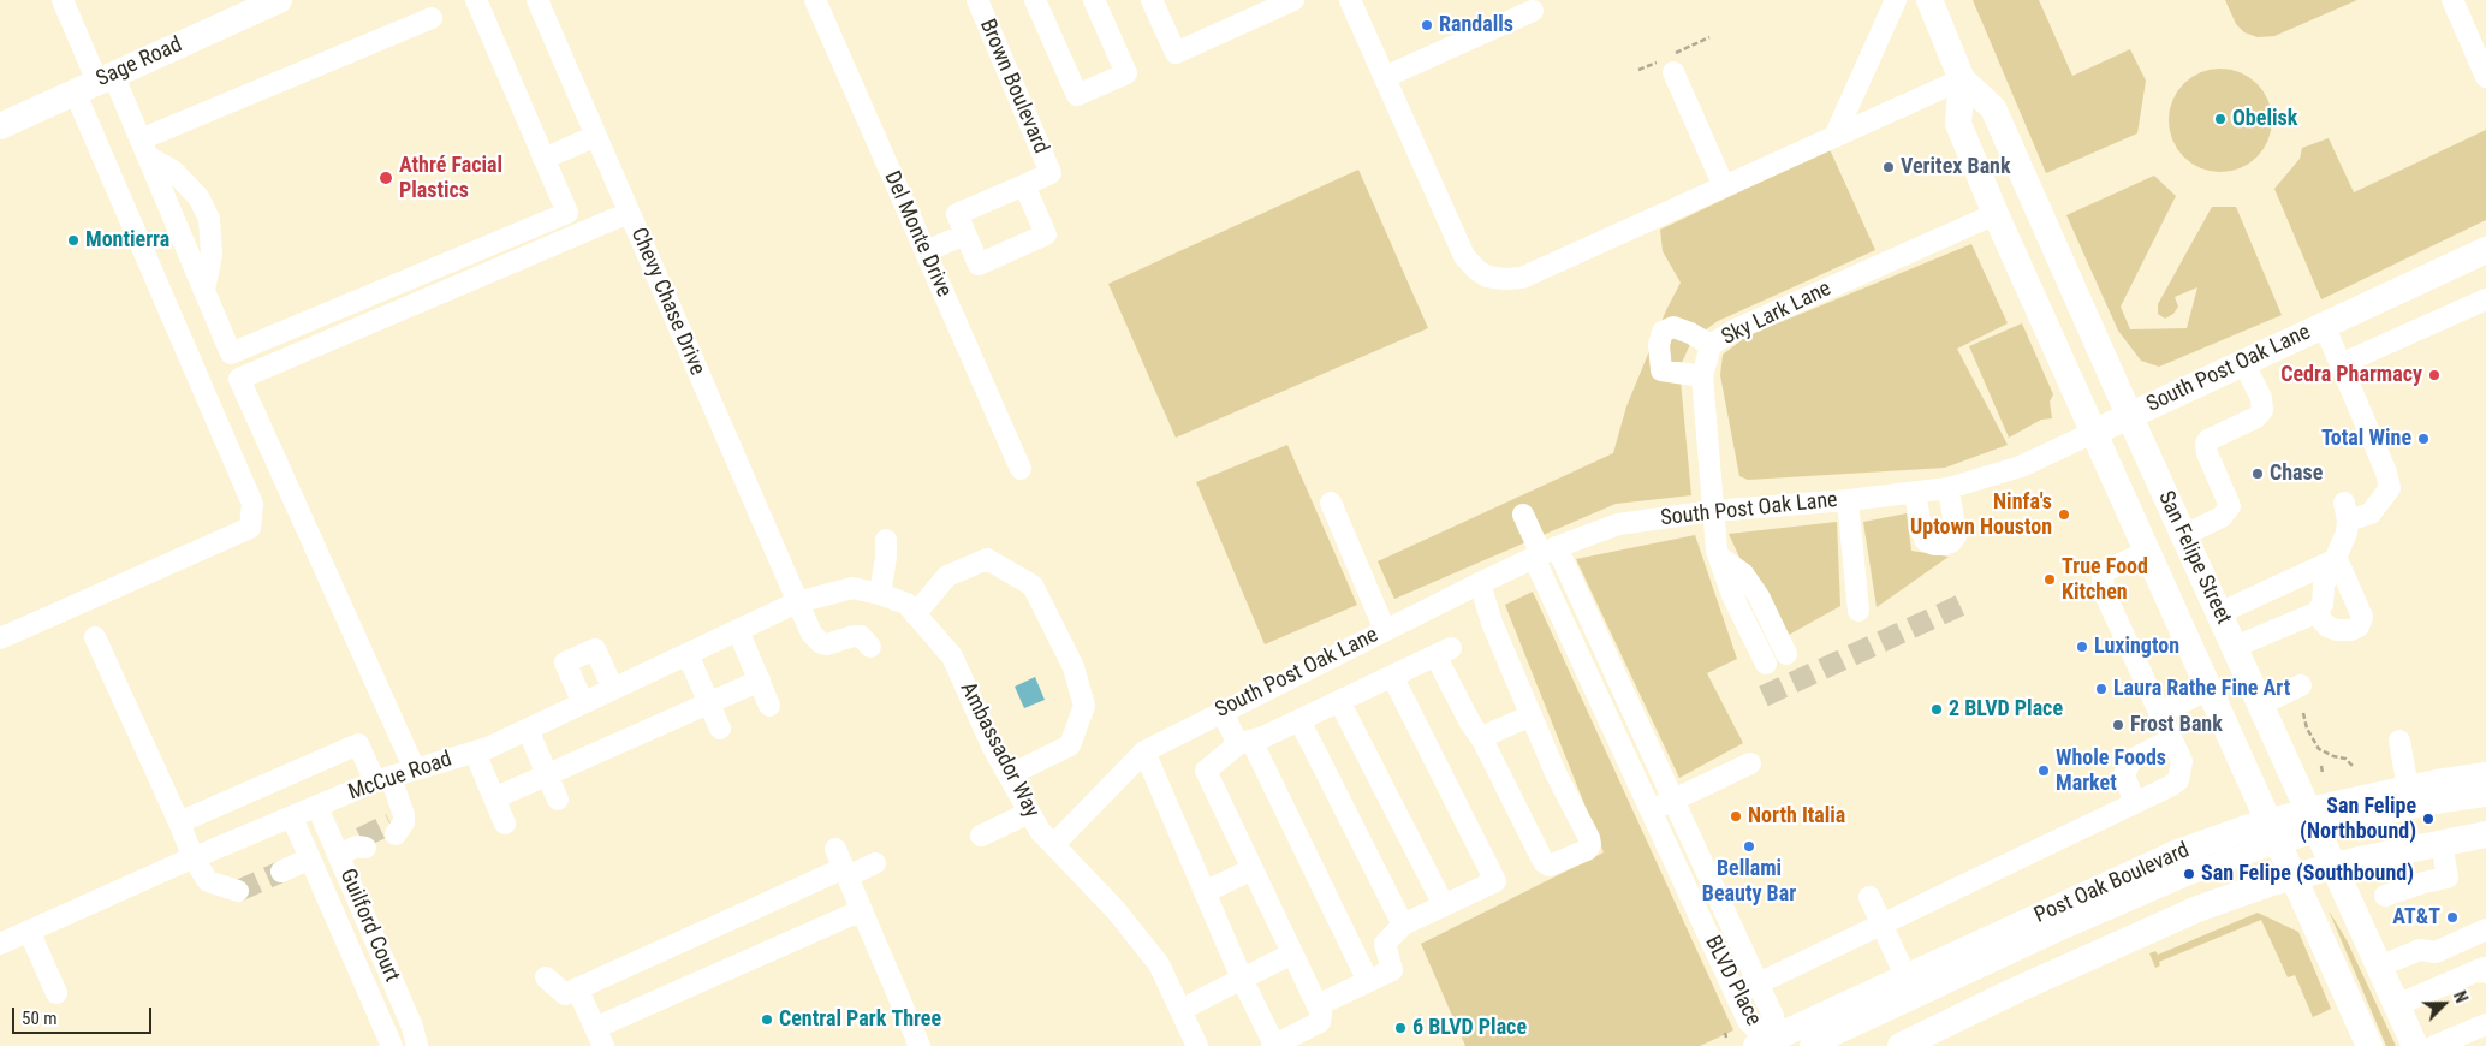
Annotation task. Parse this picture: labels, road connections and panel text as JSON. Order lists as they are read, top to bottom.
{
  "streets": {
    "main road": [
      "Sage Road",
      "South Post Oak Lane",
      "San Felipe Street",
      "Post Oak Boulevard"
    ],
    "street": [
      "Brown Boulevard",
      "Del Monte Drive",
      "Chevy Chase Drive",
      "Sky Lark Lane",
      "Ambassador Way",
      "McCue Road",
      "Guilford Court",
      "BLVD Place"
    ]
  },
  "crossings": [
    ["Chevy Chase Drive", "Ambassador Way"],
    ["Chevy Chase Drive", "McCue Road"],
    ["Sky Lark Lane", "South Post Oak Lane"],
    ["Sky Lark Lane", "San Felipe Street"],
    ["South Post Oak Lane", "San Felipe Street"],
    ["South Post Oak Lane", "Ambassador Way"],
    ["South Post Oak Lane", "BLVD Place"],
    ["San Felipe Street", "Post Oak Boulevard"],
    ["Ambassador Way", "McCue Road"],
    ["McCue Road", "Guilford Court"],
    ["Post Oak Boulevard", "BLVD Place"]
  ],
  "places": [
    "Randalls",
    "Obelisk",
    "Veritex Bank",
    "Athré Facial Plastics",
    "Montierra",
    "Cedra Pharmacy",
    "Total Wine",
    "Chase",
    "Ninfa's Uptown Houston",
    "True Food Kitchen",
    "Luxington",
    "Laura Rathe Fine Art",
    "2 BLVD Place",
    "Frost Bank",
    "Whole Foods Market",
    "North Italia",
    "San Felipe (Northbound)",
    "Bellami Beauty Bar",
    "San Felipe (Southbound)",
    "AT&T",
    "Central Park Three",
    "6 BLVD Place"
  ],
  "scale_bar": "50 m",
  "north": "top right"
}
